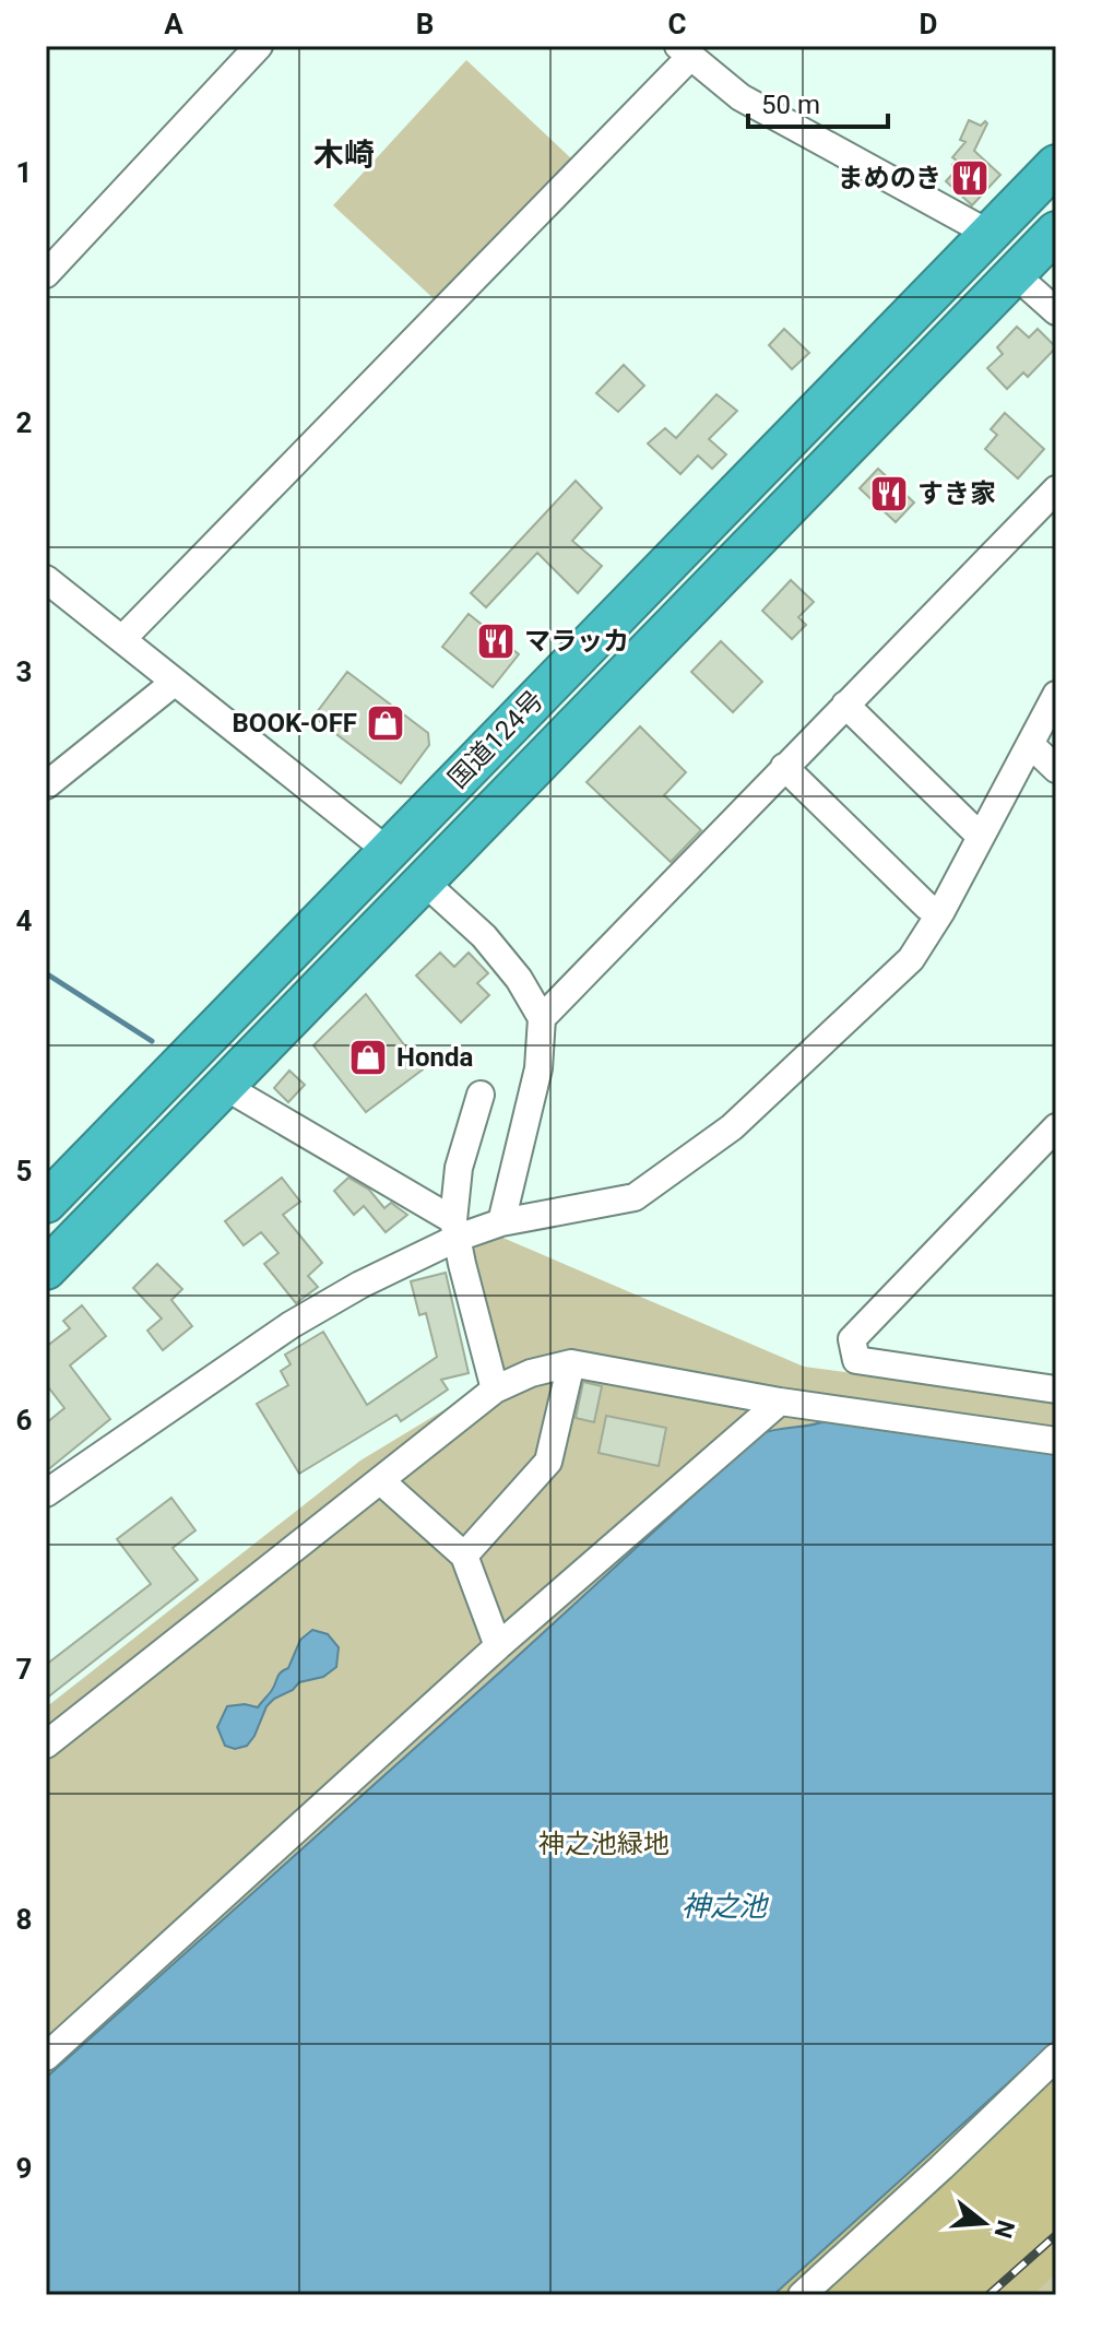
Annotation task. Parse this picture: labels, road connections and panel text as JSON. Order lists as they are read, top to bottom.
{
  "streets": {
    "highway": ["国道124号"]
  },
  "districts": ["木崎"],
  "water": ["神之池"],
  "parks": ["神之池緑地"],
  "places": {
    "restaurant": ["まめのき", "すき家", "マラッカ"],
    "shop": ["BOOK-OFF", "Honda"]
  },
  "scale_bar": "50 m",
  "north": "right",
  "grid": {
    "columns": [
      "A",
      "B",
      "C",
      "D"
    ],
    "rows": [
      "1",
      "2",
      "3",
      "4",
      "5",
      "6",
      "7",
      "8",
      "9"
    ]
  }
}
